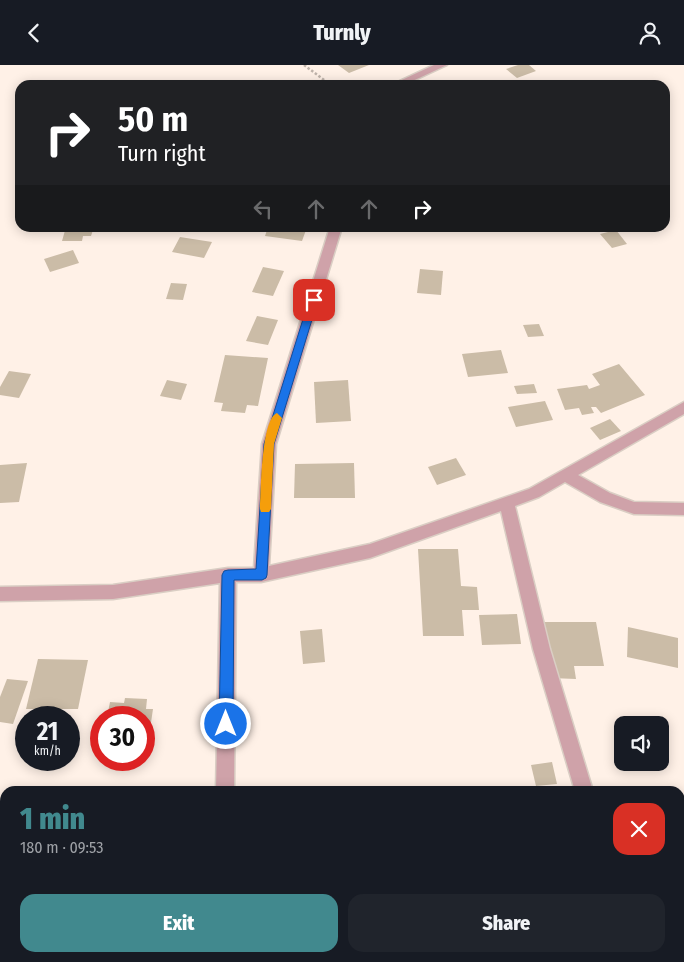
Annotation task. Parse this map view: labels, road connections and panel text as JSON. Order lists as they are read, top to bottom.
{
  "page": {
    "header": "Turnly",
    "turn": ["50 m", "Turn right"],
    "speed": "21 km/h",
    "limit": "30",
    "heading": ["1 min", "180 m · 09:53"],
    "buttons": ["Exit", "Share"]
  }
}
